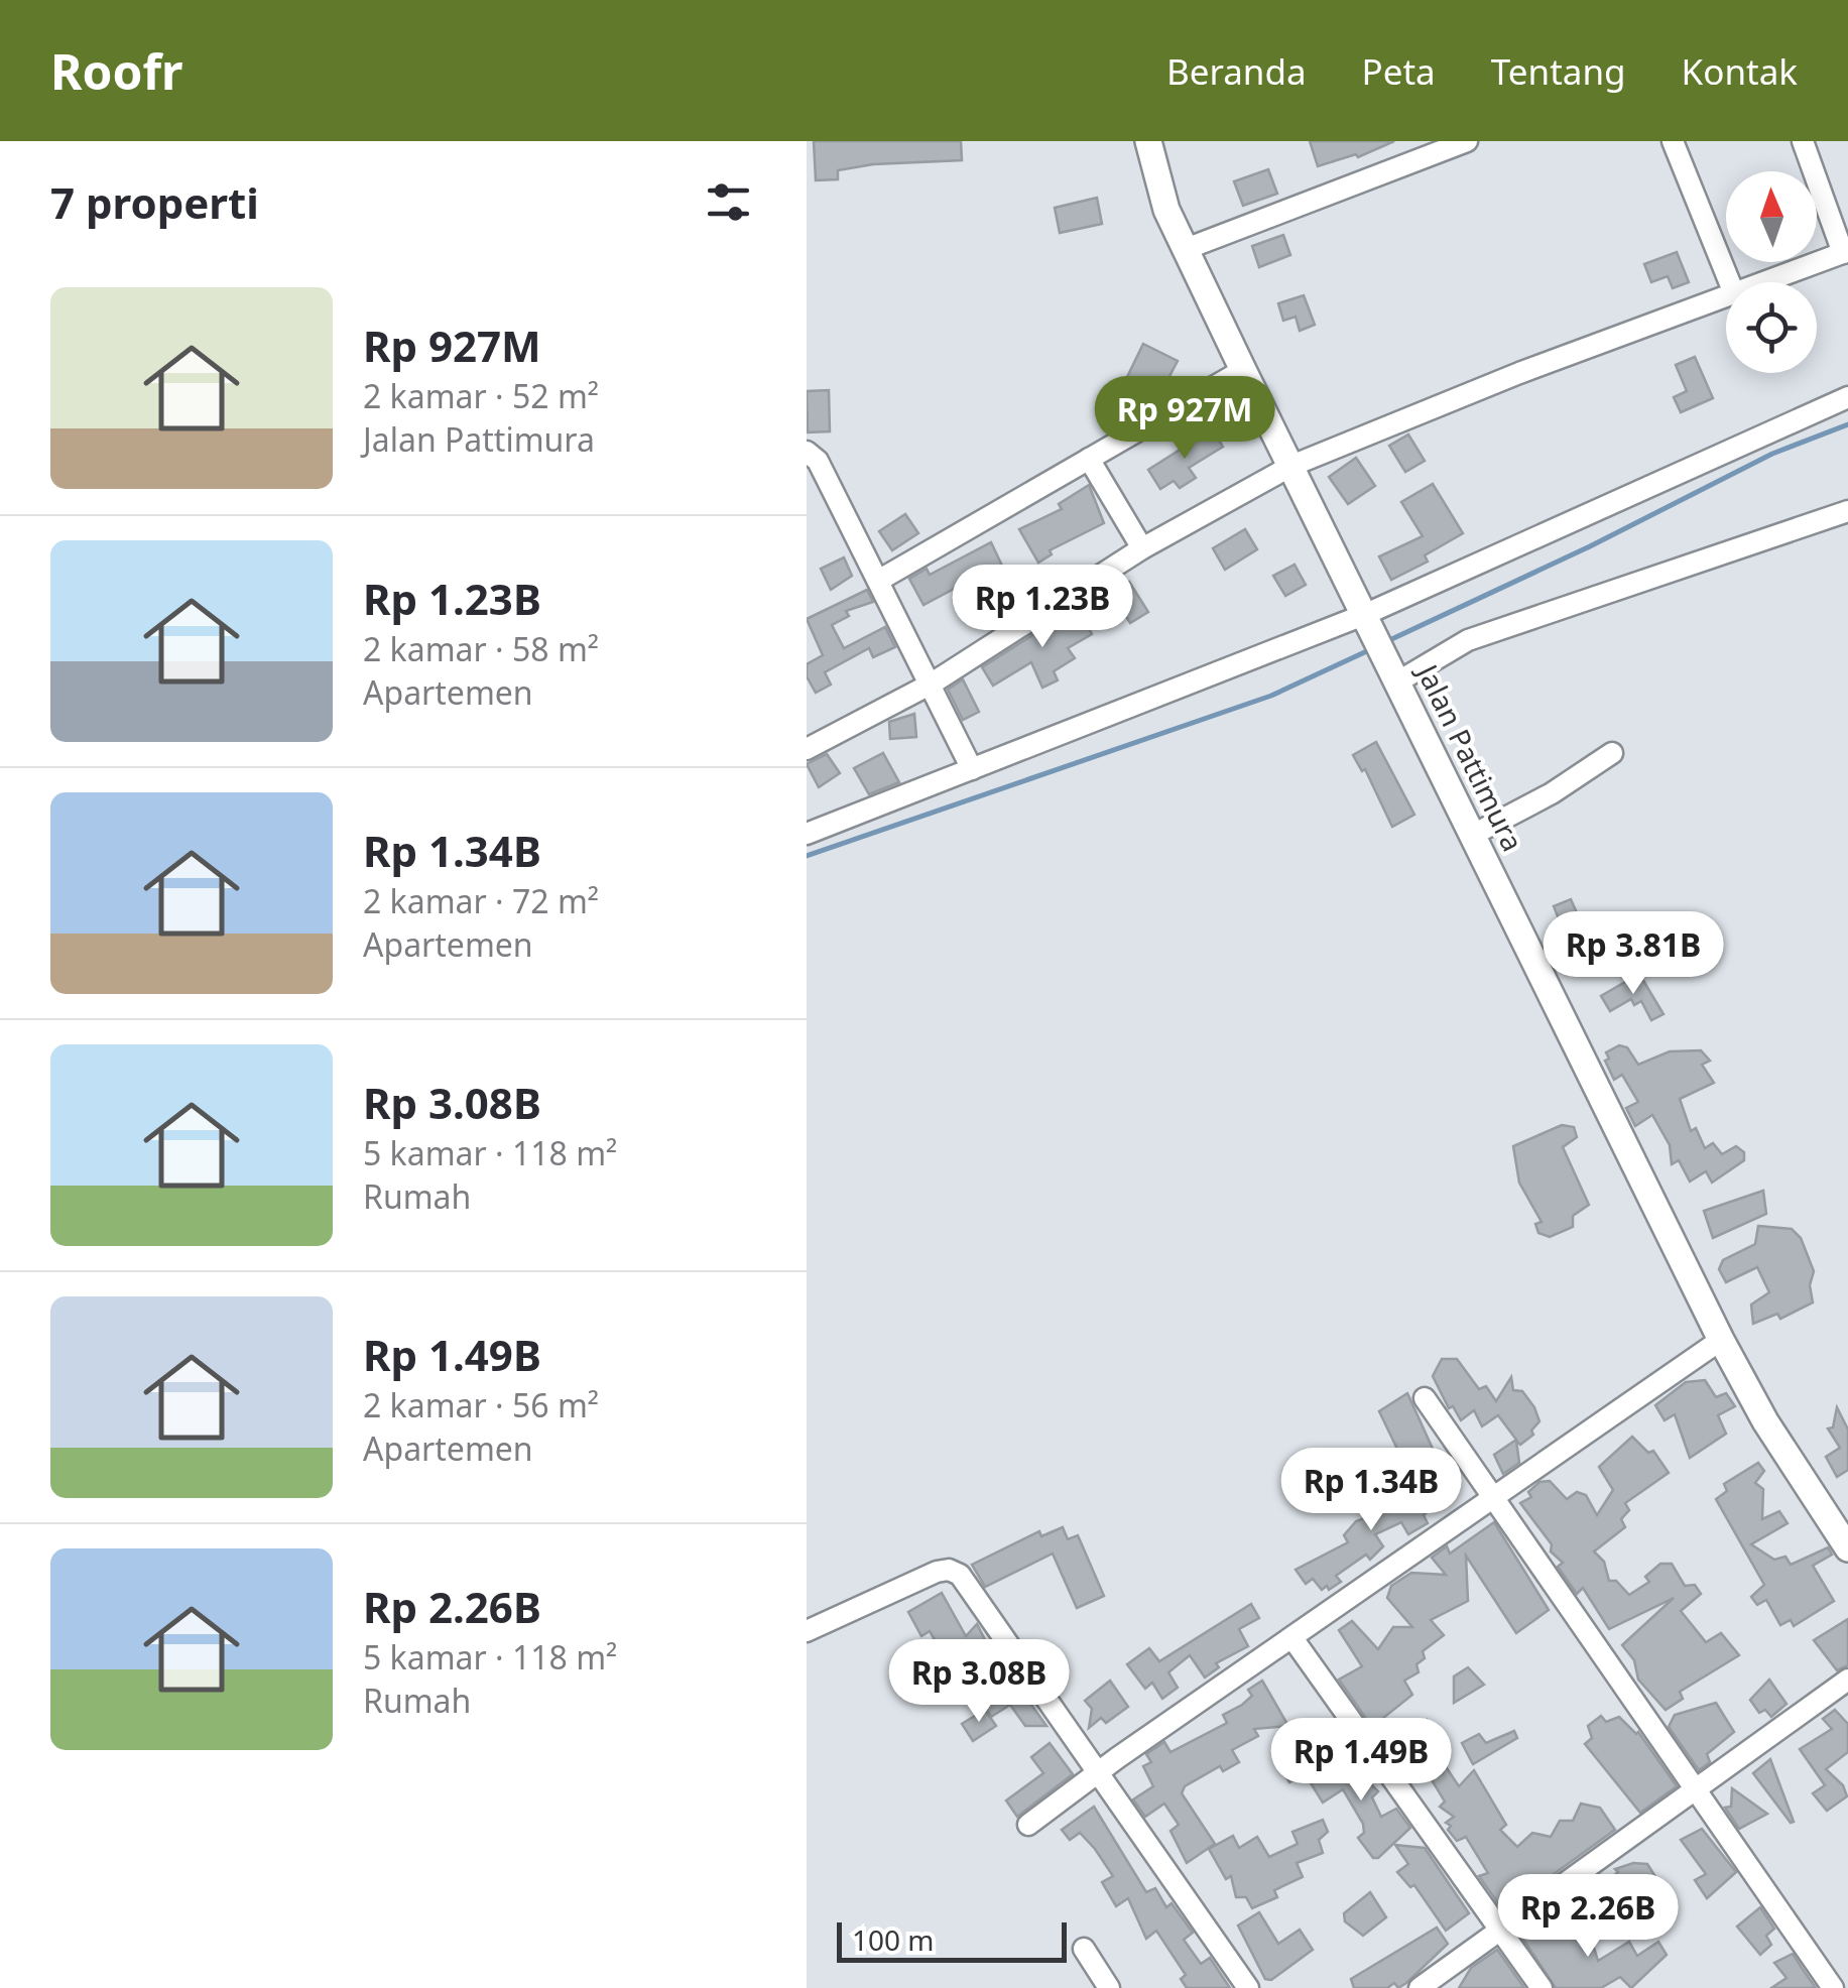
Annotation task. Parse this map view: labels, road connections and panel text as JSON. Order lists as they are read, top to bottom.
{
  "streets": {
    "main road": ["Jalan Pattimura"]
  },
  "scale_bar": "100 m",
  "north": "top",
  "page": {
    "header": "Roofr",
    "nav": [
      "Beranda",
      "Peta",
      "Tentang",
      "Kontak"
    ],
    "heading": "7 properti",
    "list": [
      {
        "name": "Rp 927M",
        "note": "2 kamar · 52 m² · Jalan Pattimura"
      },
      {
        "name": "Rp 1.23B",
        "note": "2 kamar · 58 m² · Apartemen"
      },
      {
        "name": "Rp 1.34B",
        "note": "2 kamar · 72 m² · Apartemen"
      },
      {
        "name": "Rp 3.08B",
        "note": "5 kamar · 118 m² · Rumah"
      },
      {
        "name": "Rp 1.49B",
        "note": "2 kamar · 56 m² · Apartemen"
      },
      {
        "name": "Rp 2.26B",
        "note": "5 kamar · 118 m² · Rumah"
      }
    ],
    "price": [
      "Rp 927M",
      "Rp 1.23B",
      "Rp 3.81B",
      "Rp 1.34B",
      "Rp 3.08B",
      "Rp 1.49B",
      "Rp 2.26B"
    ],
    "scale": "100 m"
  }
}
